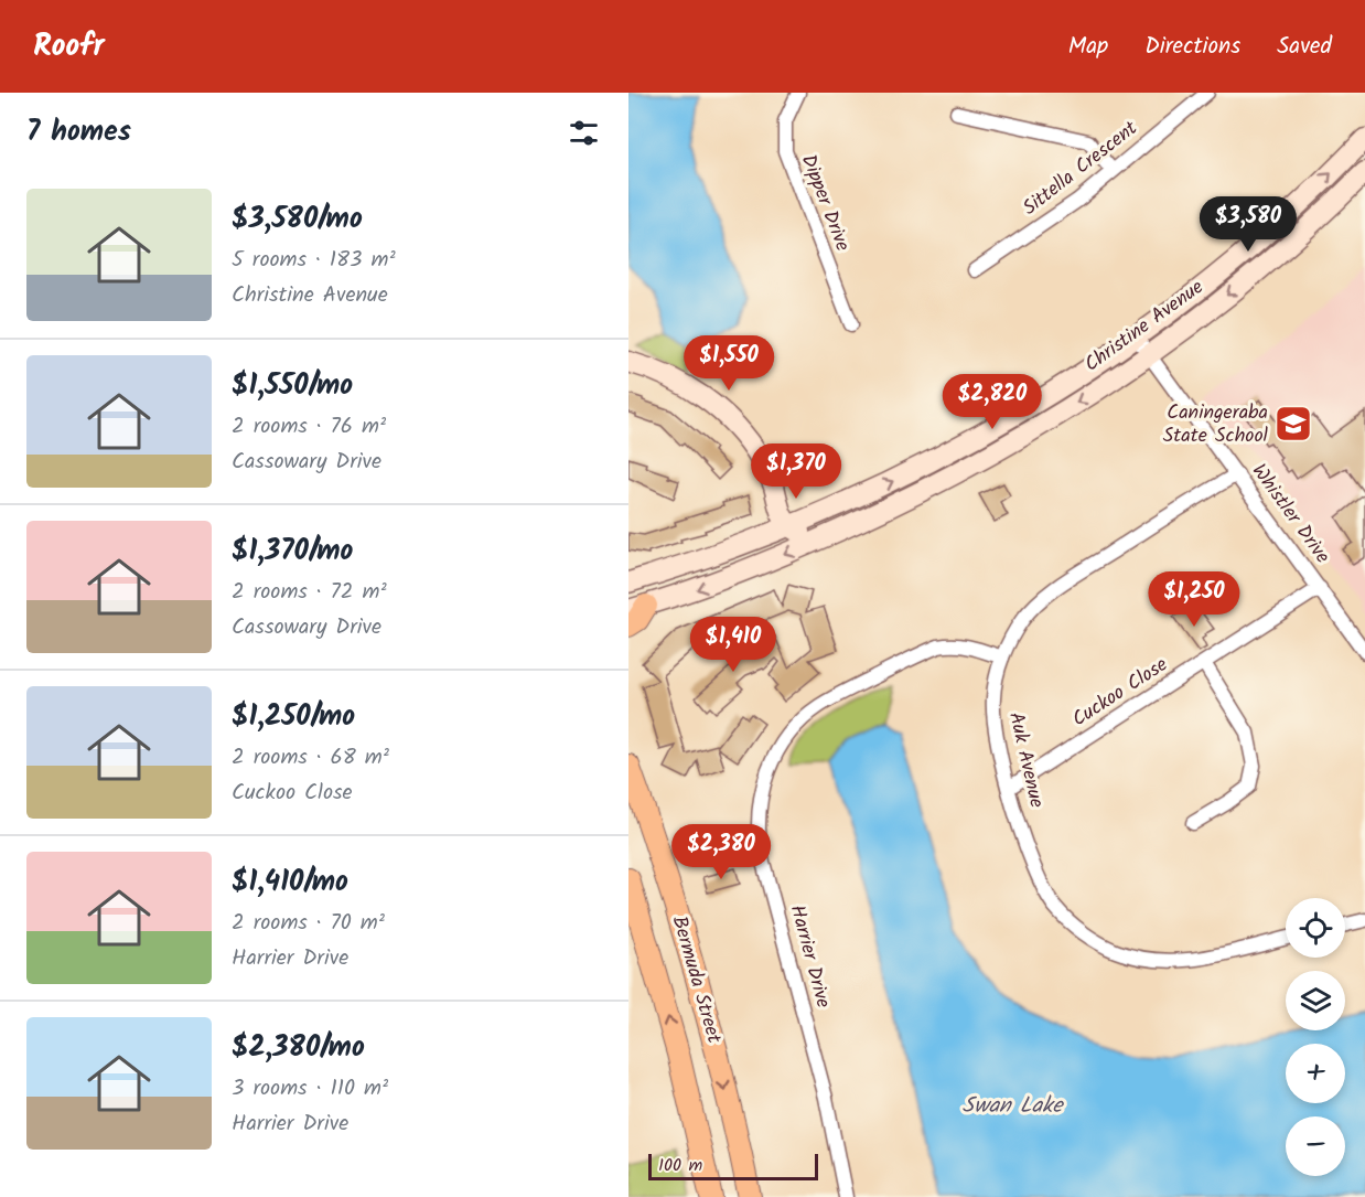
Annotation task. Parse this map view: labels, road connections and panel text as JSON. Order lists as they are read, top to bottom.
{
  "streets": {
    "main road": ["Bermuda Street"],
    "street": [
      "Sittella Crescent",
      "Dipper Drive",
      "Christine Avenue",
      "Whistler Drive",
      "Cuckoo Close",
      "Auk Avenue",
      "Harrier Drive"
    ]
  },
  "crossings": [
    ["Christine Avenue", "Whistler Drive"],
    ["Whistler Drive", "Cuckoo Close"],
    ["Whistler Drive", "Auk Avenue"],
    ["Cuckoo Close", "Auk Avenue"],
    ["Auk Avenue", "Harrier Drive"]
  ],
  "water": ["Swan Lake"],
  "places": {
    "school or university": ["Caningeraba State School"]
  },
  "scale_bar": "100 m",
  "page": {
    "header": "Roofr",
    "nav": ["Map", "Directions", "Saved"],
    "heading": "7 homes",
    "list": [
      {
        "name": "$3,580/mo",
        "note": "5 rooms · 183 m² · Christine Avenue"
      },
      {
        "name": "$1,550/mo",
        "note": "2 rooms · 76 m² · Cassowary Drive"
      },
      {
        "name": "$1,370/mo",
        "note": "2 rooms · 72 m² · Cassowary Drive"
      },
      {
        "name": "$1,250/mo",
        "note": "2 rooms · 68 m² · Cuckoo Close"
      },
      {
        "name": "$1,410/mo",
        "note": "2 rooms · 70 m² · Harrier Drive"
      },
      {
        "name": "$2,380/mo",
        "note": "3 rooms · 110 m² · Harrier Drive"
      }
    ],
    "price": [
      "$3,580",
      "$1,550",
      "$2,820",
      "$1,370",
      "$1,250",
      "$1,410",
      "$2,380"
    ],
    "map_buttons": ["+", "−"],
    "scale": "100 m"
  }
}
